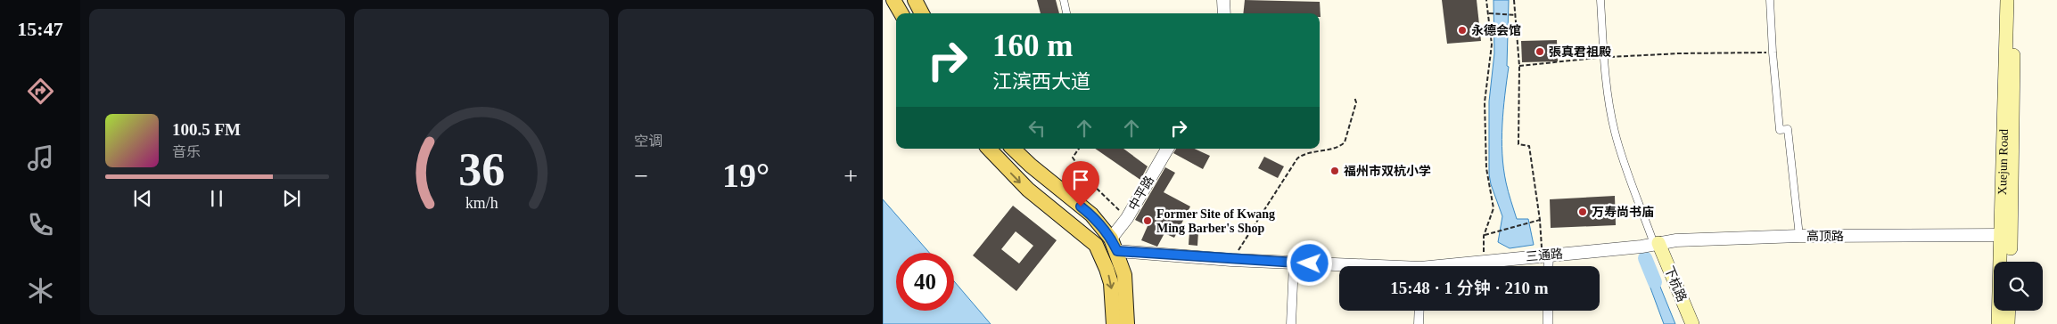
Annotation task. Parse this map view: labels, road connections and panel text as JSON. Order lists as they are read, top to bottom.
{
  "streets": {
    "main road": ["Xuejun Road", "下杭路"],
    "street": ["中平路", "高顶路", "三通路"]
  },
  "crossings": [
    ["Xuejun Road", "高顶路"],
    ["中平路", "三通路"],
    ["高顶路", "三通路"],
    ["高顶路", "下杭路"],
    ["三通路", "下杭路"]
  ],
  "places": [
    "永德会馆",
    "張真君祖殿",
    "福州市双杭小学",
    "万寿尚书庙",
    "Former Site of Kwang Ming Barber's Shop"
  ],
  "page": {
    "tabs": "15:47",
    "tile": "空调",
    "turn": ["160 m", "江滨西大道"],
    "song": ["100.5 FM", "音乐"],
    "heat": ["−", "19°", "+"],
    "limit": "40",
    "trip": "15:48 · 1 分钟 · 210 m",
    "gauge": ["36", "km/h"]
  }
}
